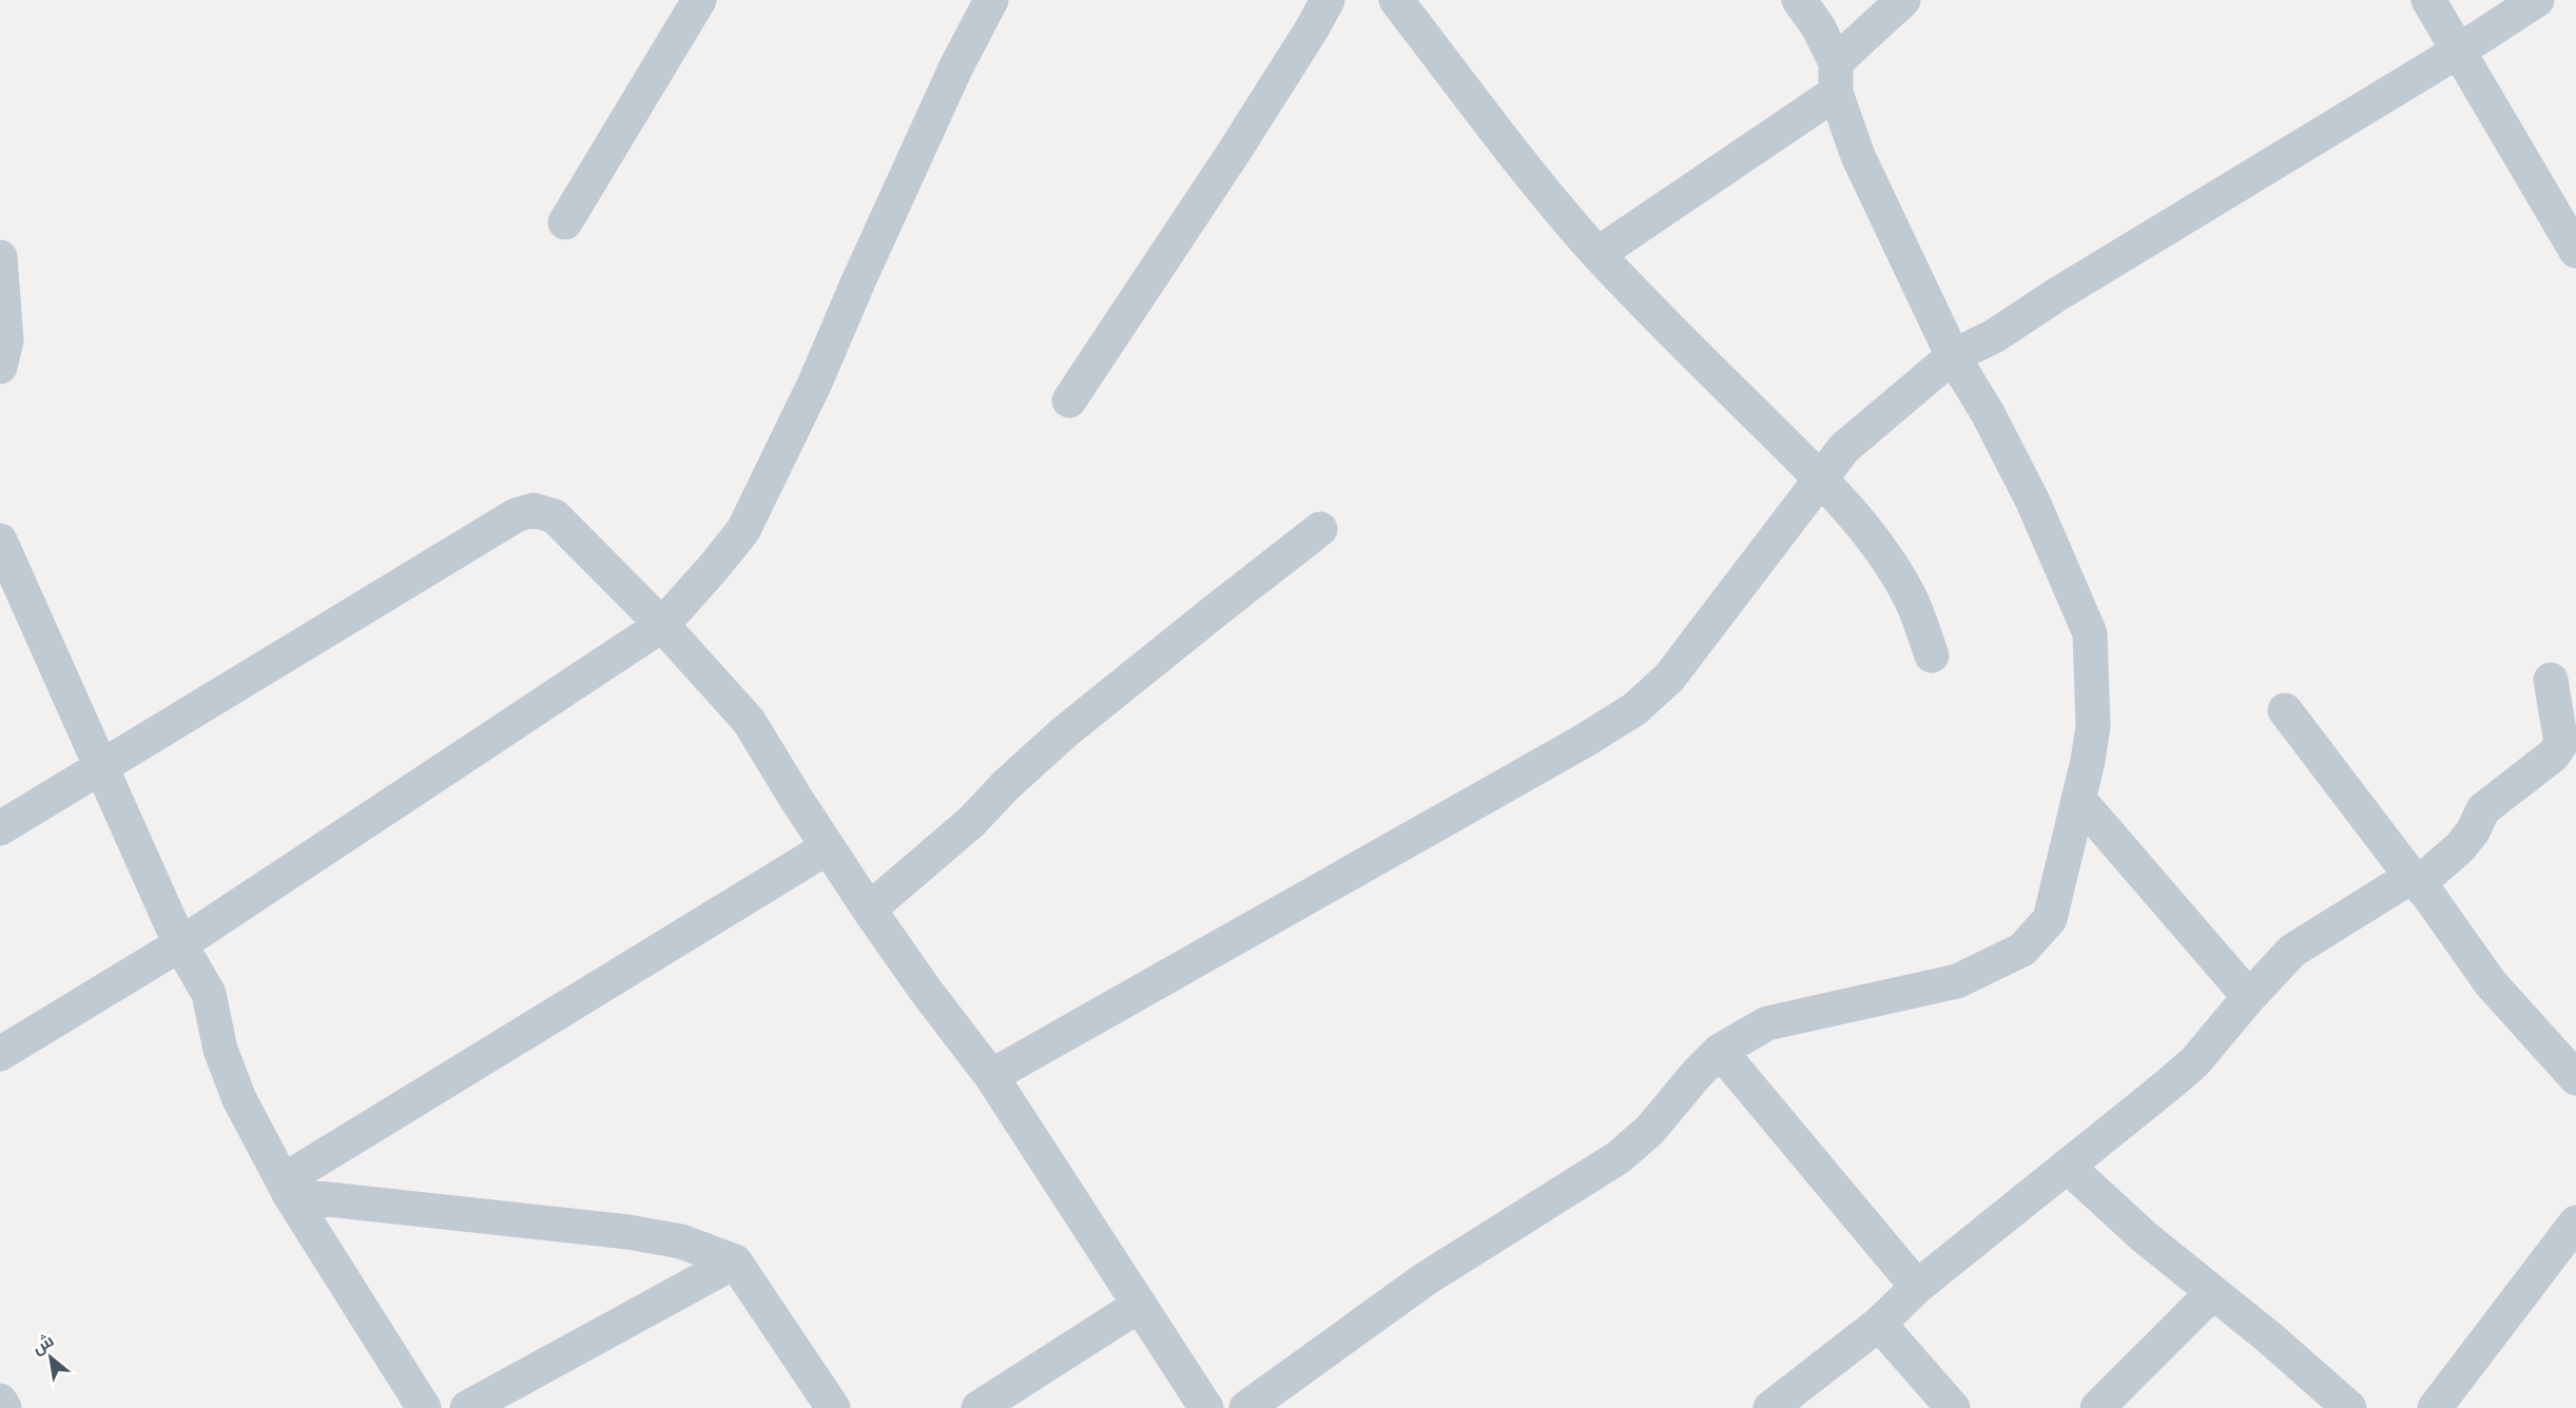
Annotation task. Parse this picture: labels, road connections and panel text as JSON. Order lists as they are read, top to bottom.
{
  "north": "top left"
}
